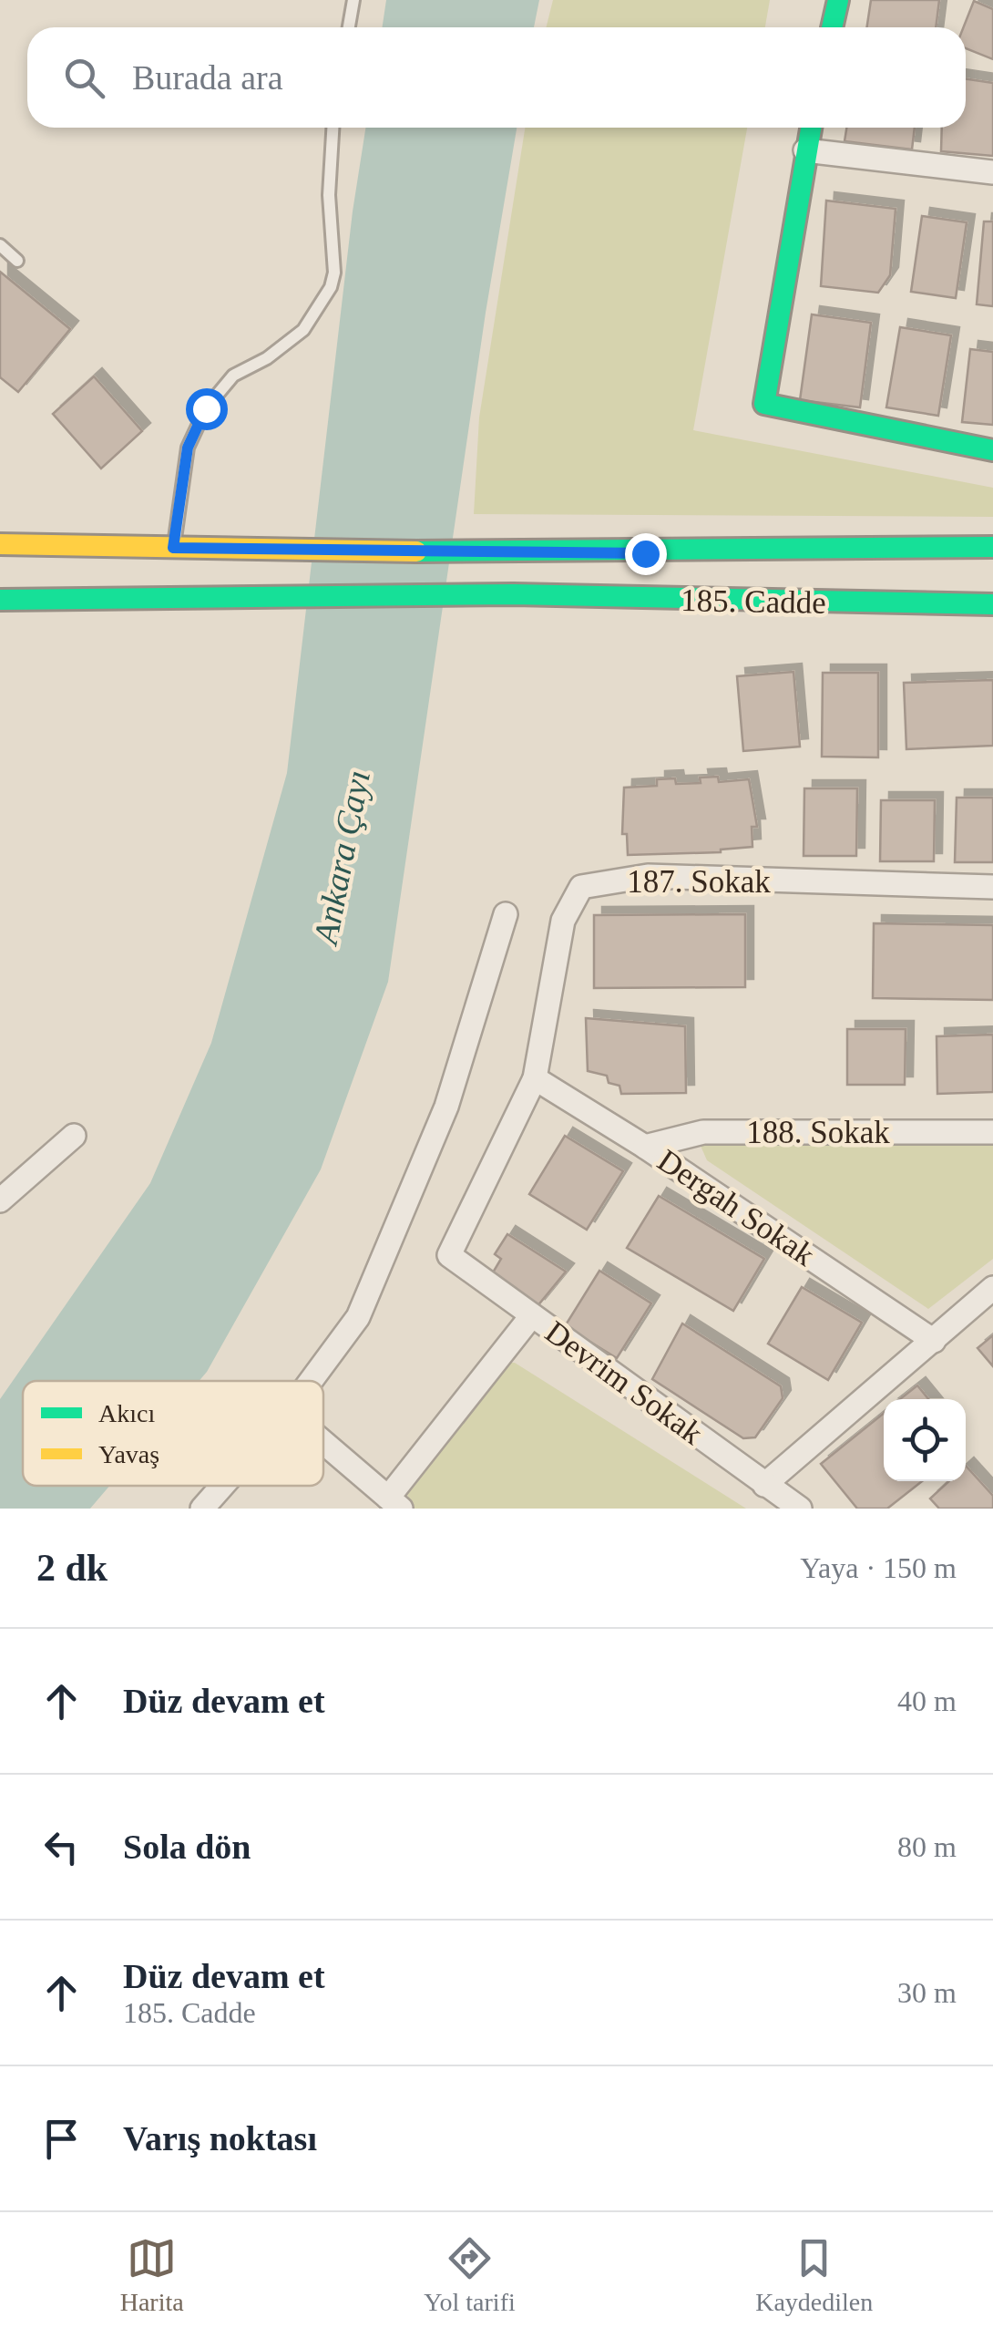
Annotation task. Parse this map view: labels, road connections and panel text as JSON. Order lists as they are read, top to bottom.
{
  "streets": {
    "street": [
      "185. Cadde",
      "187. Sokak",
      "188. Sokak",
      "Dergah Sokak",
      "Devrim Sokak"
    ]
  },
  "crossings": [
    ["187. Sokak", "Dergah Sokak"],
    ["187. Sokak", "Devrim Sokak"],
    ["188. Sokak", "Dergah Sokak"]
  ],
  "water": ["Ankara Çayı"],
  "legend": ["Akıcı", "Yavaş"],
  "page": {
    "search": "Burada ara",
    "heading": ["2 dk", "Yaya · 150 m"],
    "list": [
      ["Düz devam et", "40 m"],
      ["Sola dön", "80 m"],
      ["Düz devam et", "185. Cadde", "30 m"],
      "Varış noktası"
    ],
    "nav": ["Harita", "Yol tarifi", "Kaydedilen"]
  }
}
